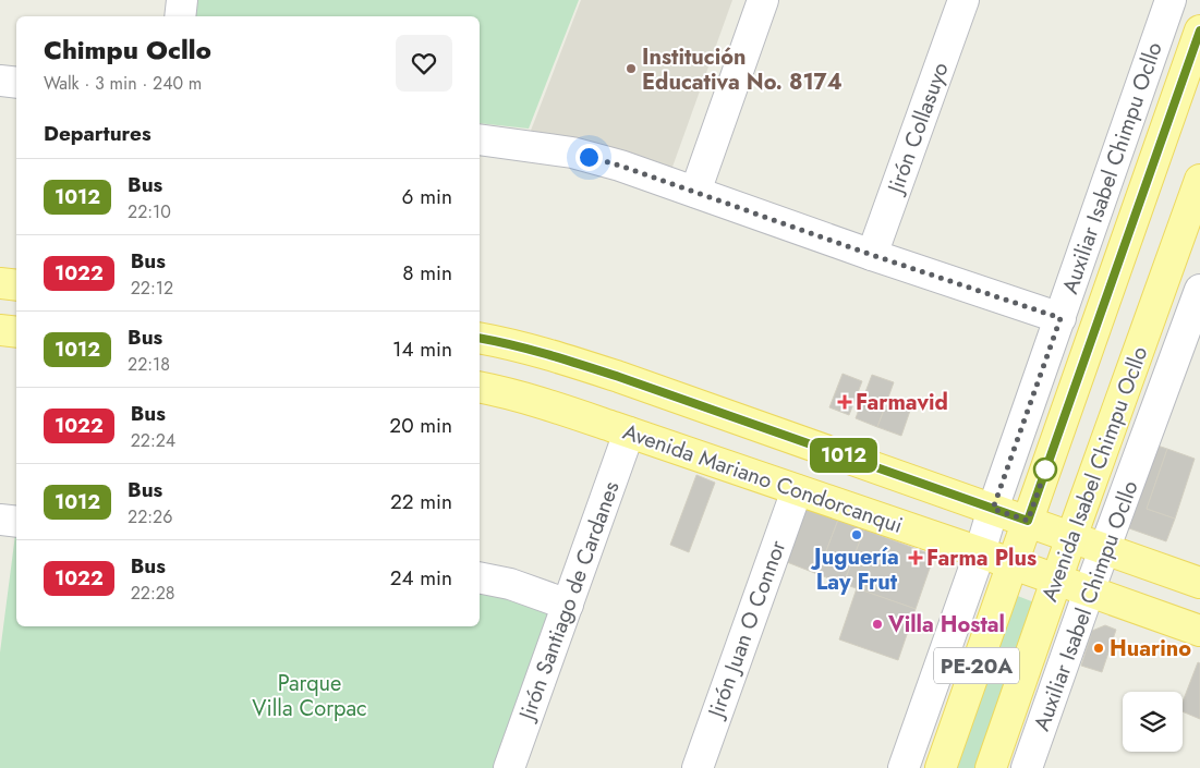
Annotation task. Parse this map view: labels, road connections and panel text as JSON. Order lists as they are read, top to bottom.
{
  "streets": {
    "main road": ["Avenida Isabel Chimpu Ocllo", "Avenida Mariano Condorcanqui", "PE-20A"],
    "street": [
      "Jirón Collasuyo",
      "Auxiliar Isabel Chimpu Ocllo",
      "Jirón Santiago de Cardanes",
      "Jirón Juan O Connor"
    ]
  },
  "crossings": [
    ["Auxiliar Isabel Chimpu Ocllo", "Avenida Mariano Condorcanqui"],
    ["Avenida Isabel Chimpu Ocllo", "Avenida Mariano Condorcanqui"],
    ["Avenida Mariano Condorcanqui", "Jirón Santiago de Cardanes"],
    ["Avenida Mariano Condorcanqui", "Jirón Juan O Connor"],
    ["Avenida Mariano Condorcanqui", "PE-20A"]
  ],
  "parks": ["Parque Villa Corpac"],
  "places": {
    "other": [
      "Institución Educativa No. 8174",
      "Juguería Lay Frut",
      "Villa Hostal",
      "Huarino"
    ],
    "health": ["Farmavid", "Farma Plus"]
  },
  "lines": ["bus line 1012"],
  "page": {
    "on_map": "1012",
    "heading": [
      ["Chimpu Ocllo", "Walk · 3 min · 240 m"],
      "Departures"
    ],
    "list": [
      {
        "mark": "1012",
        "name": "Bus",
        "note": "22:10",
        "value": "6 min"
      },
      {
        "mark": "1022",
        "name": "Bus",
        "note": "22:12",
        "value": "8 min"
      },
      {
        "mark": "1012",
        "name": "Bus",
        "note": "22:18",
        "value": "14 min"
      },
      {
        "mark": "1022",
        "name": "Bus",
        "note": "22:24",
        "value": "20 min"
      },
      {
        "mark": "1012",
        "name": "Bus",
        "note": "22:26",
        "value": "22 min"
      },
      {
        "mark": "1022",
        "name": "Bus",
        "note": "22:28",
        "value": "24 min"
      }
    ]
  }
}
